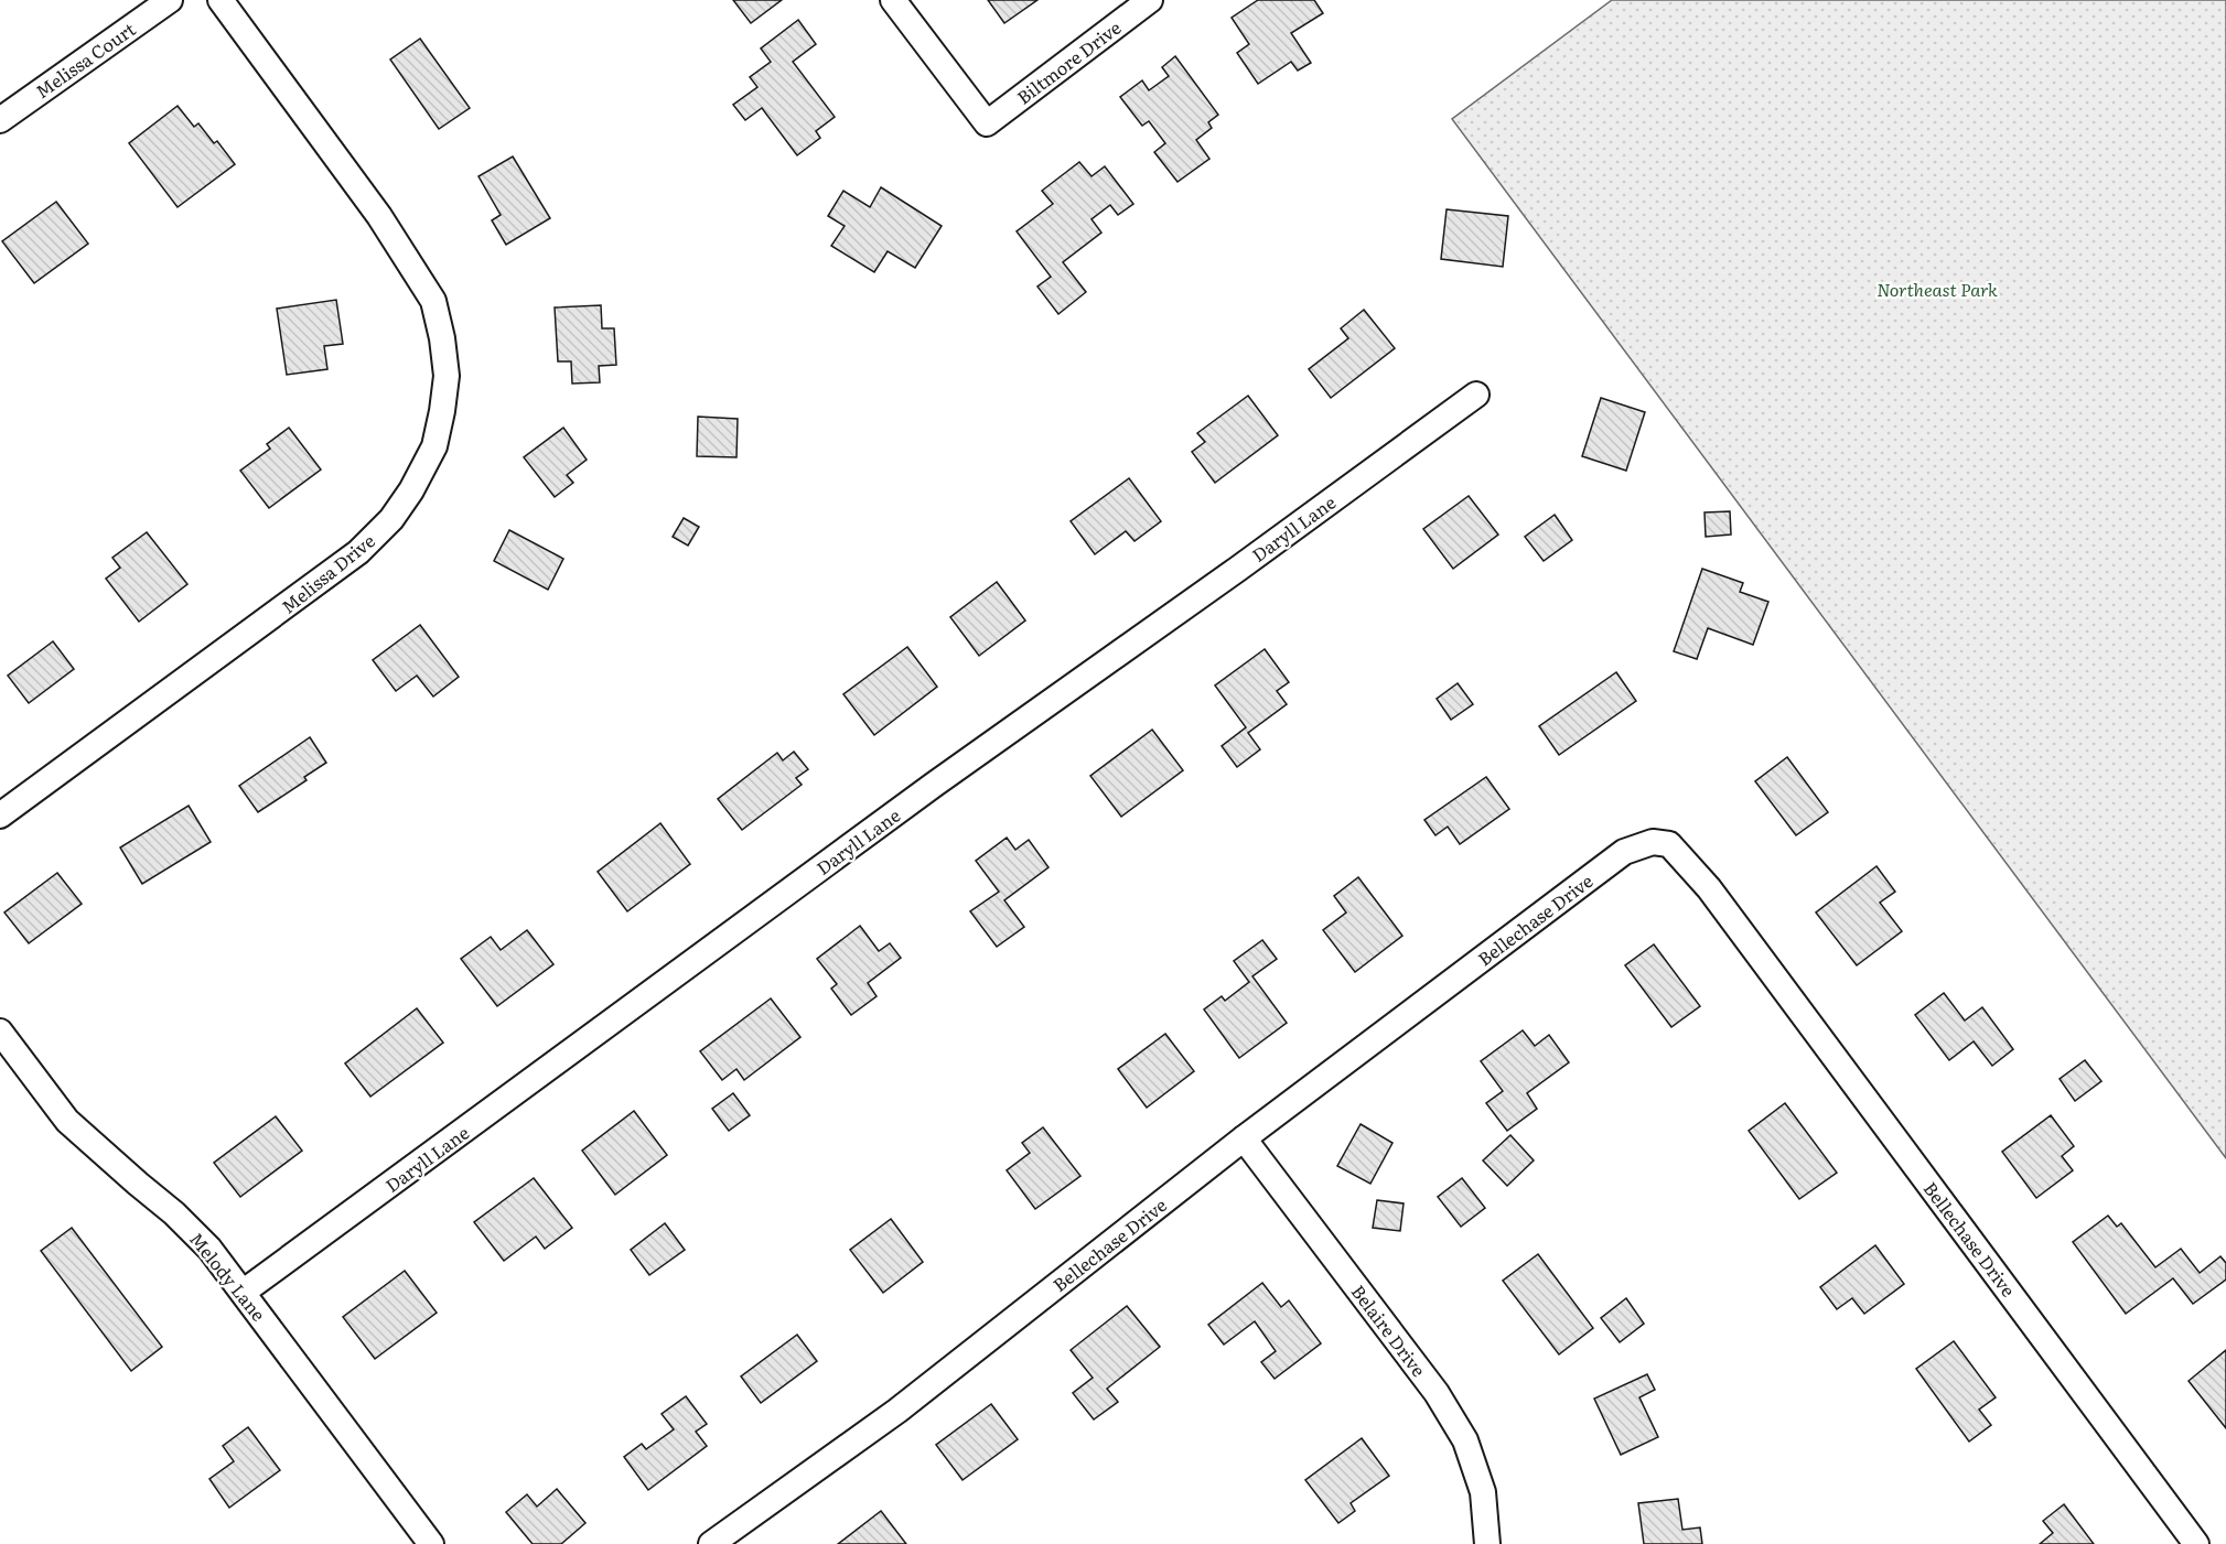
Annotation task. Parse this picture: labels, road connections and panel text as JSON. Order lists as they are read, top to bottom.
{
  "streets": {
    "street": [
      "Melissa Court",
      "Biltmore Drive",
      "Daryll Lane",
      "Melissa Drive",
      "Bellechase Drive",
      "Melody Lane",
      "Belaire Drive"
    ]
  },
  "crossings": [
    ["Daryll Lane", "Melody Lane"],
    ["Bellechase Drive", "Belaire Drive"]
  ],
  "parks": ["Northeast Park"]
}
